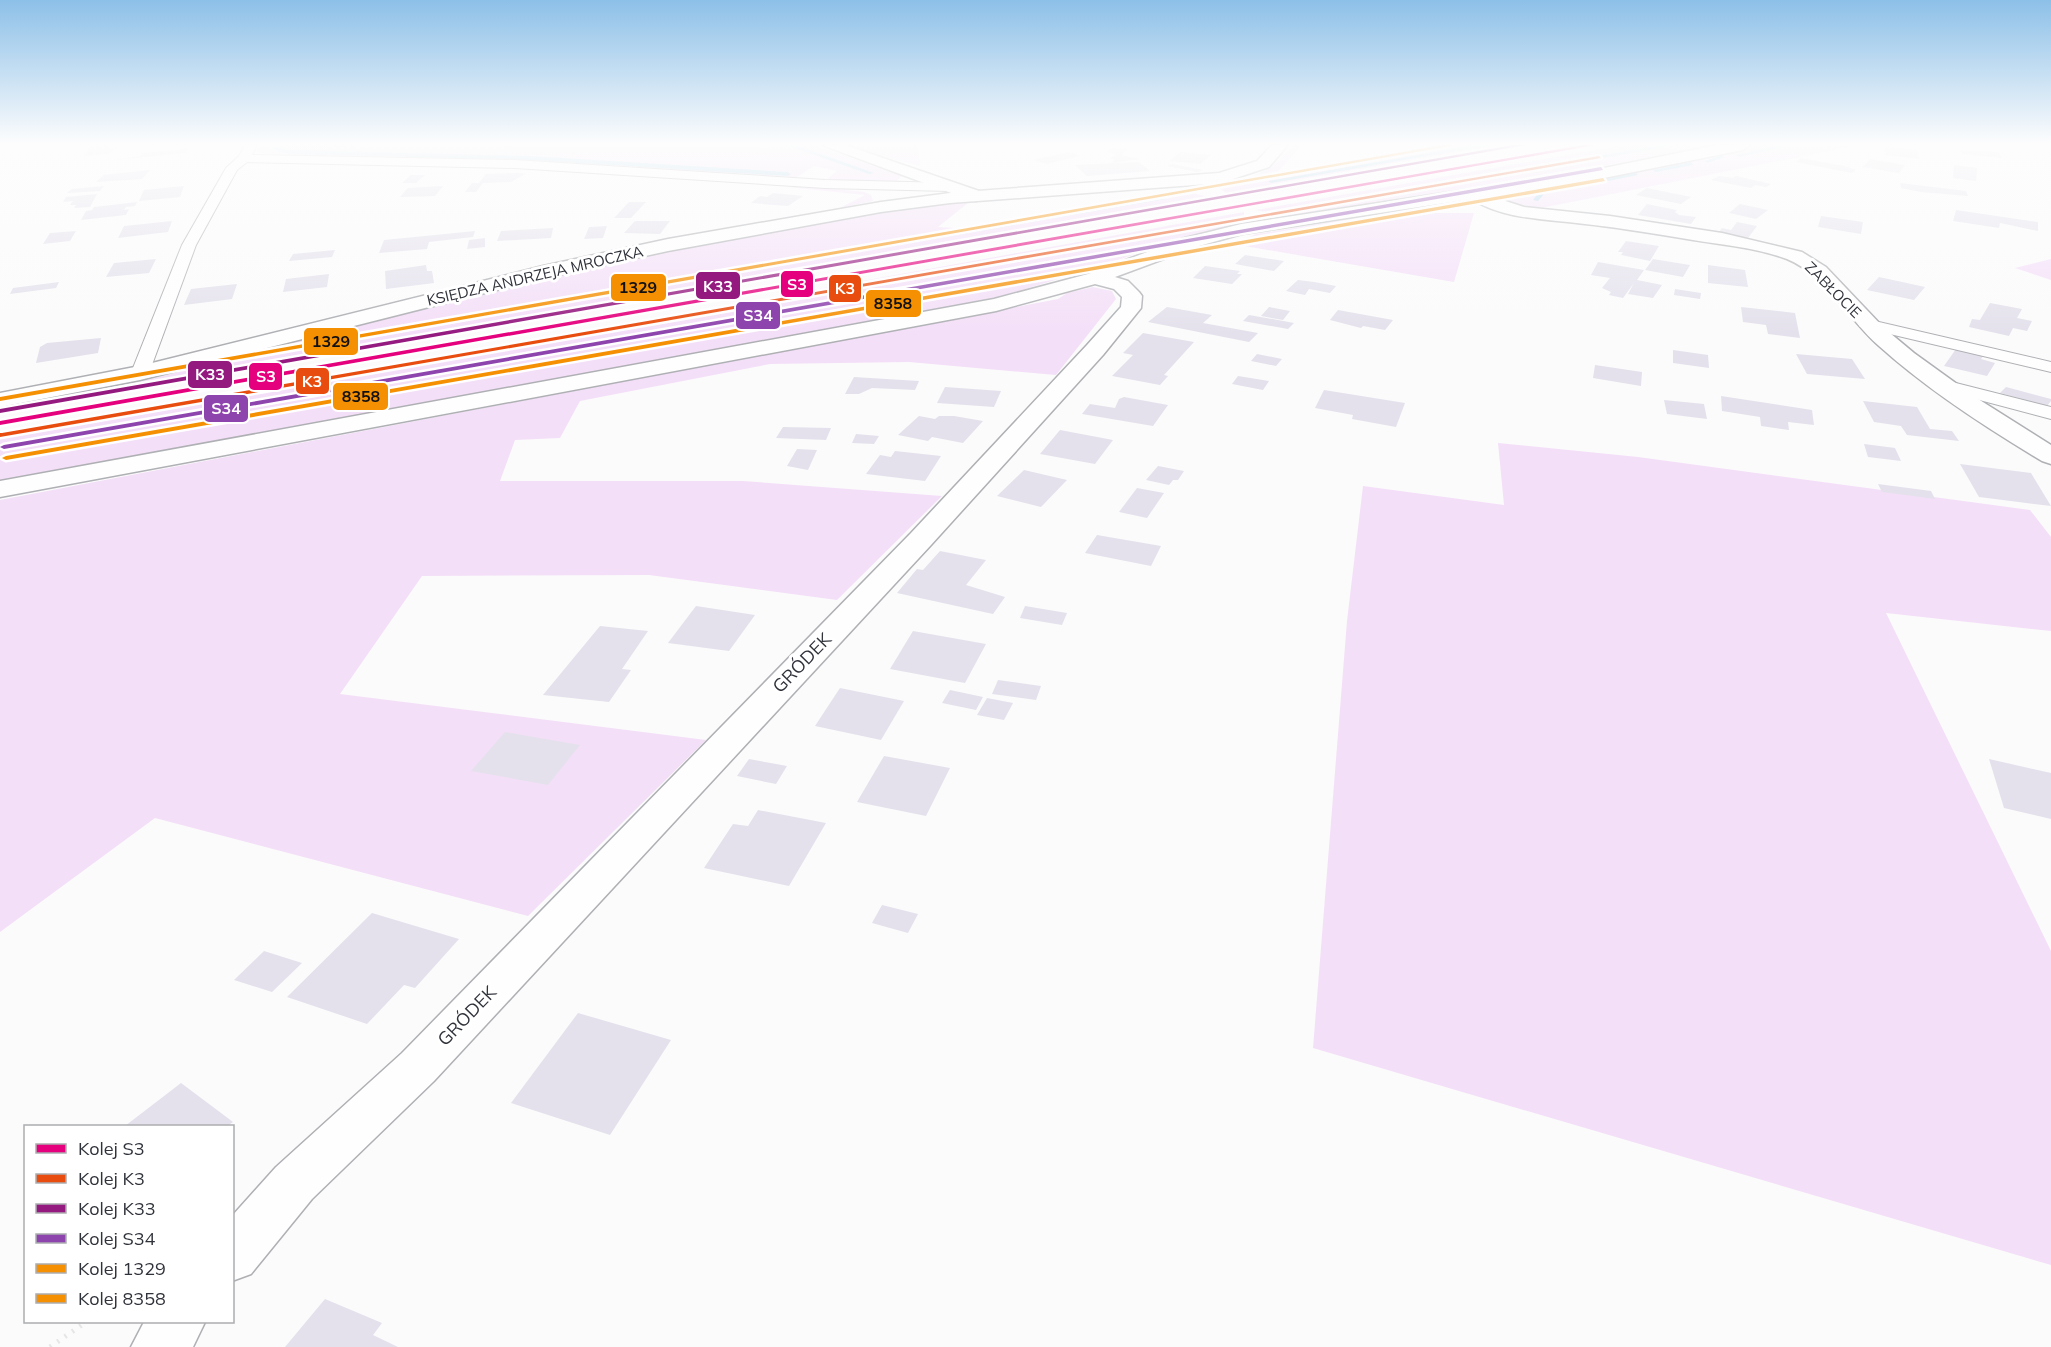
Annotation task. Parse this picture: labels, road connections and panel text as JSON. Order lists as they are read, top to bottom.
{
  "streets": {
    "street": ["KSIĘDZA ANDRZEJA MROCZKA", "ZABŁOCIE", "GRÓDEK"]
  },
  "lines": [
    "rail line S3",
    "rail line K3",
    "rail line K33",
    "rail line S34",
    "rail line 1329",
    "rail line 8358"
  ],
  "legend": [
    "Kolej S3",
    "Kolej K3",
    "Kolej K33",
    "Kolej S34",
    "Kolej 1329",
    "Kolej 8358"
  ]
}
